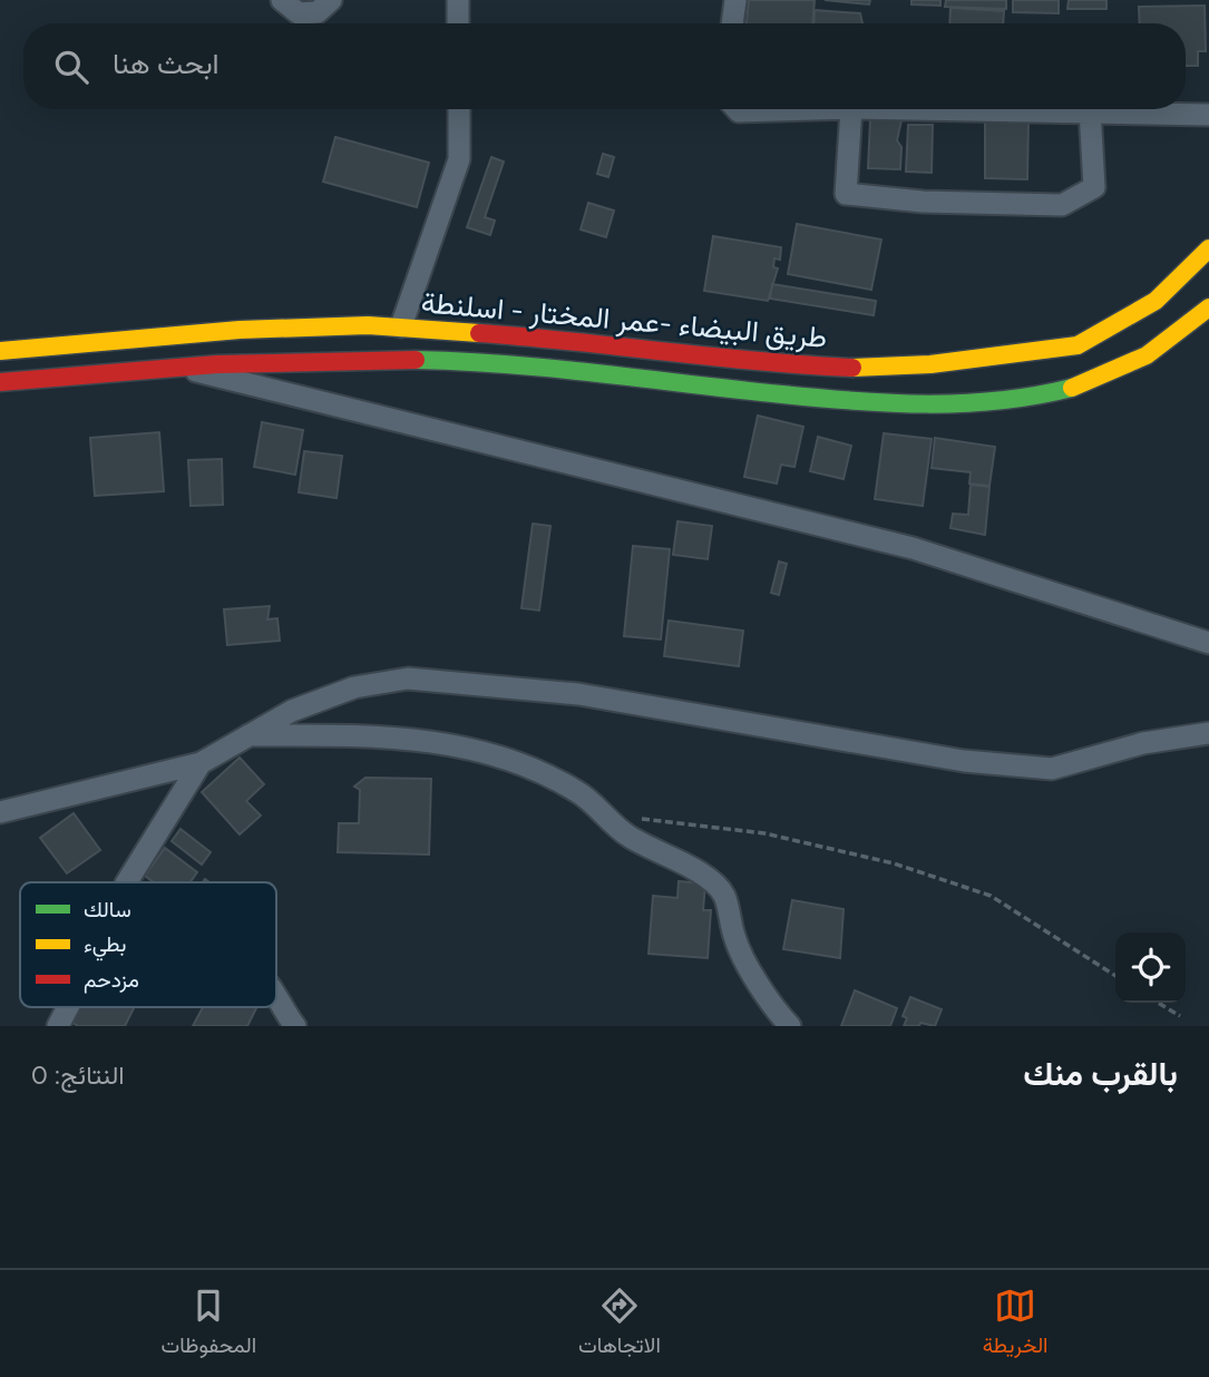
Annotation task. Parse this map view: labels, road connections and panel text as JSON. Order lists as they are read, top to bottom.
{
  "streets": {
    "main road": ["طريق البيضاء -عمر المختار - اسلنطة"]
  },
  "legend": ["سالك", "بطيء", "مزدحم"],
  "page": {
    "search": "ابحث هنا",
    "heading": ["بالقرب منك", "النتائج: 0"],
    "nav": ["الخريطة", "الاتجاهات", "المحفوظات"]
  }
}
